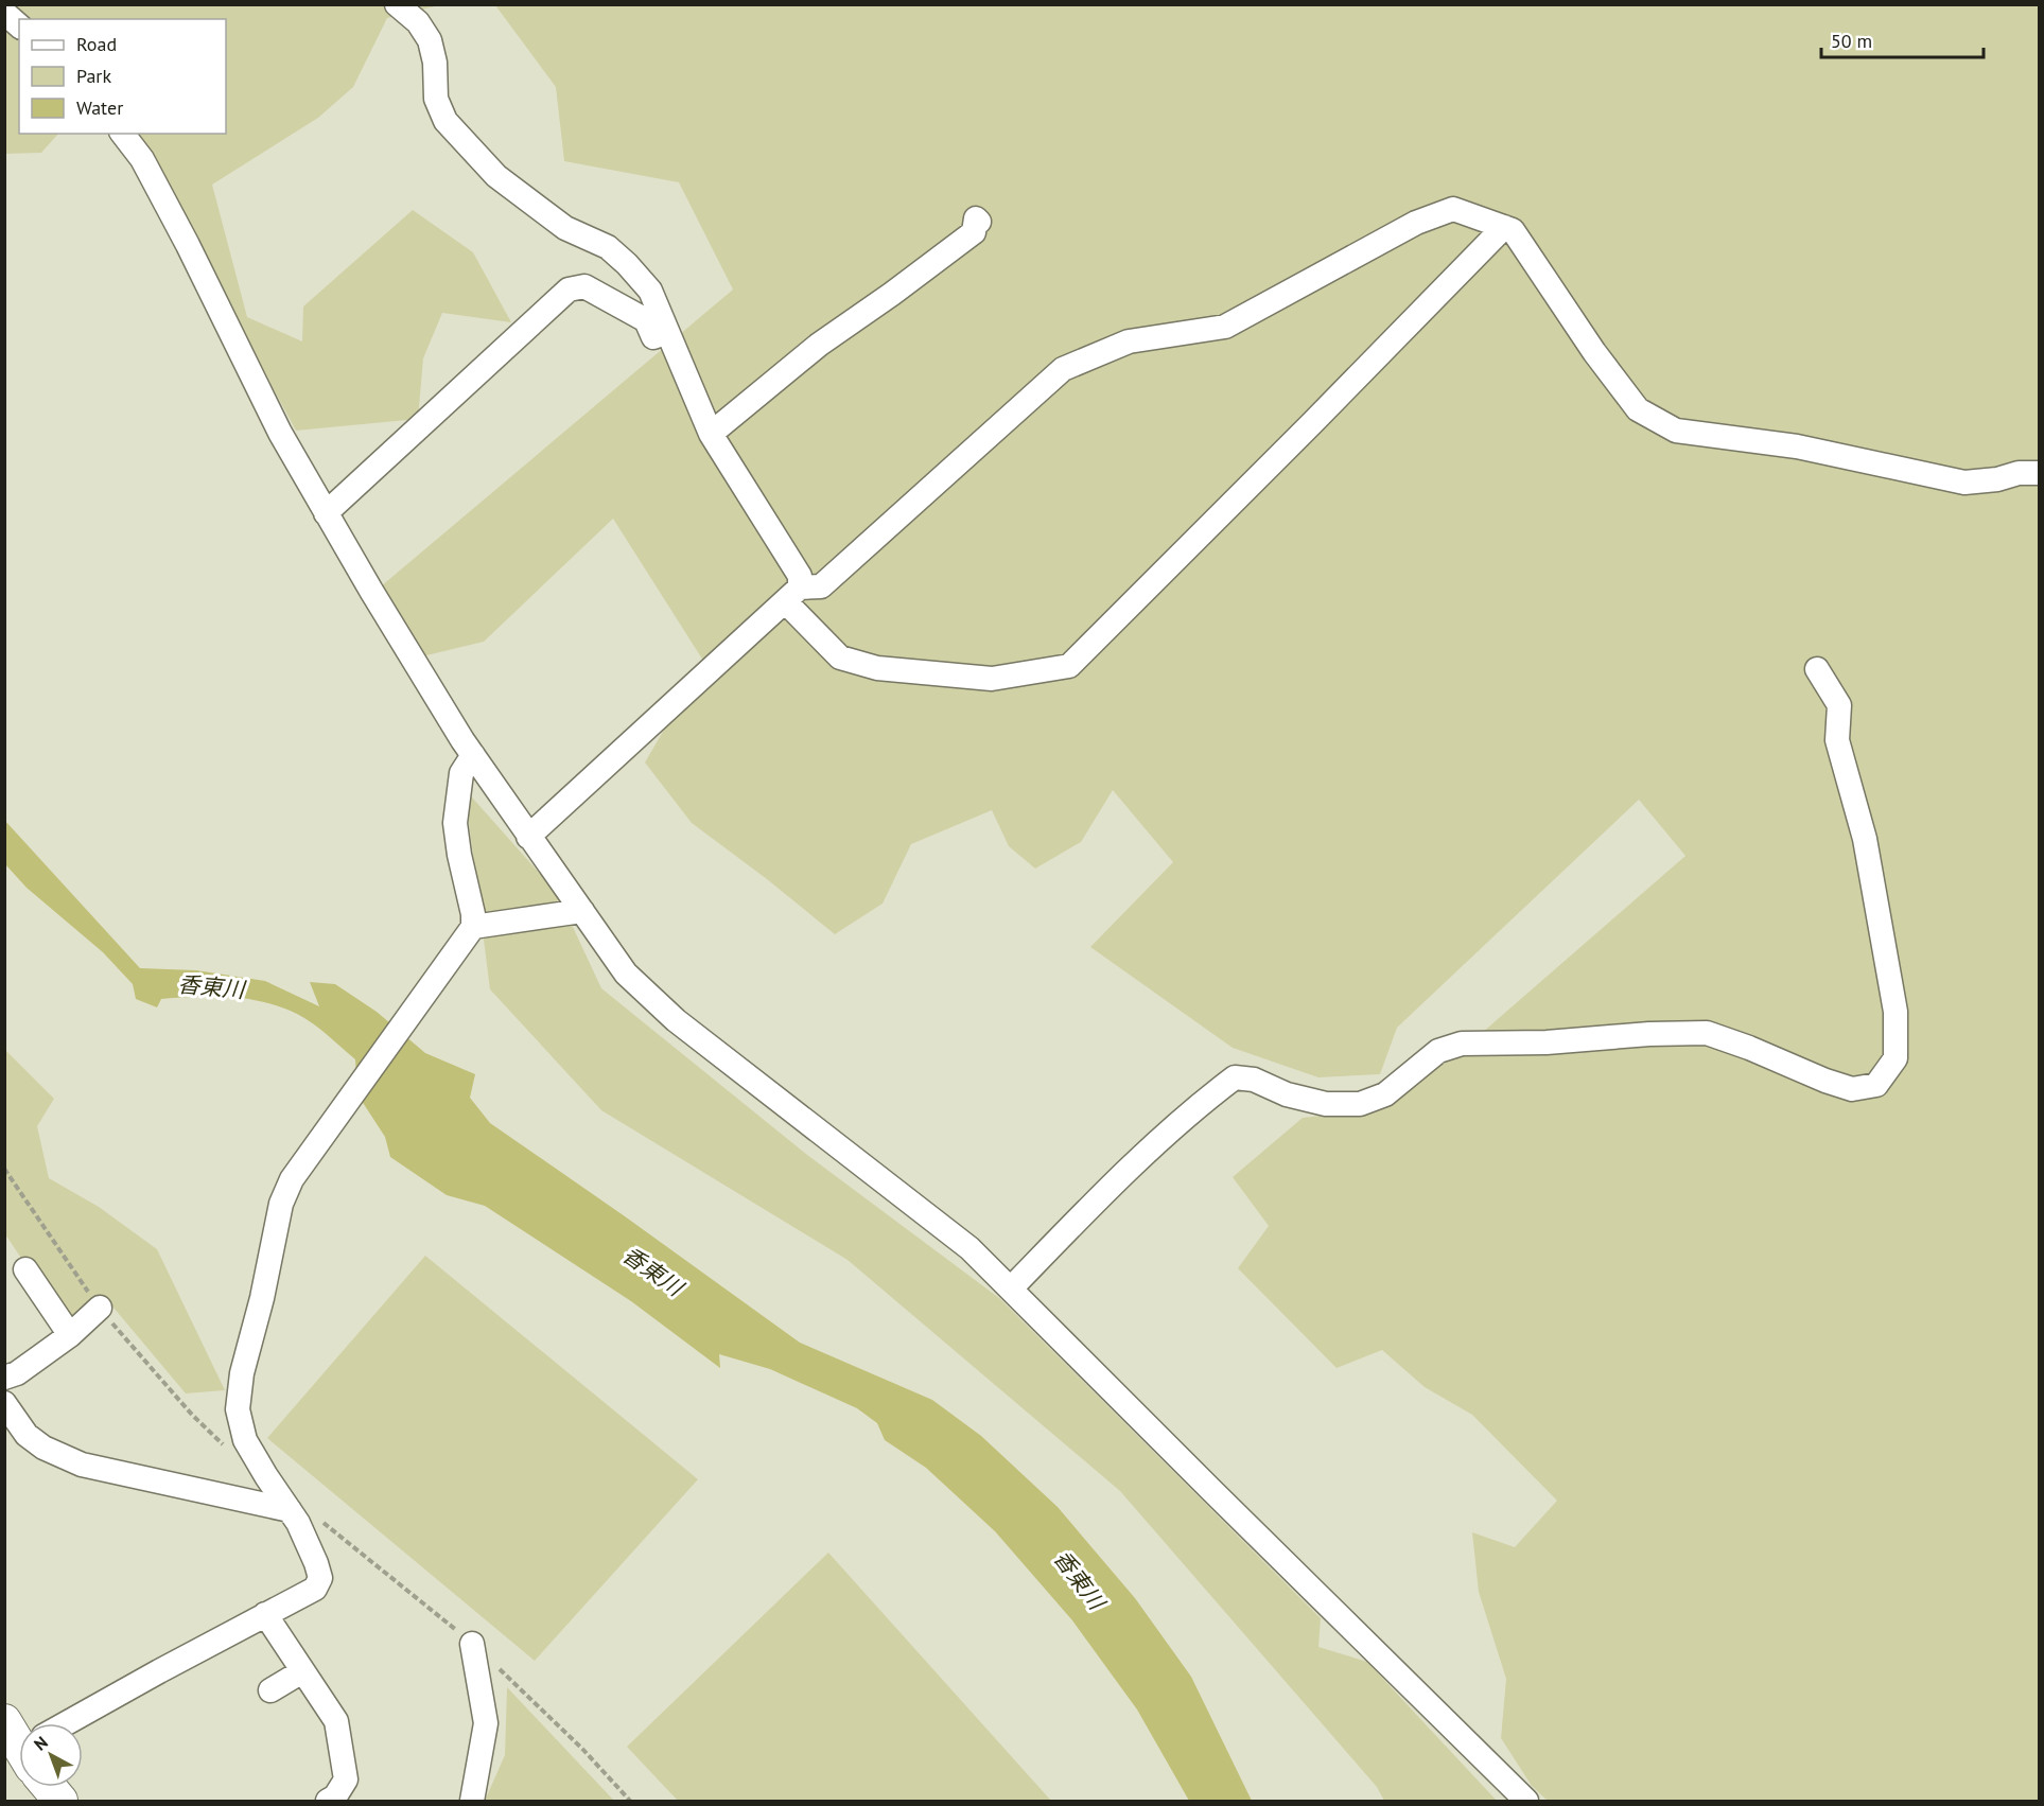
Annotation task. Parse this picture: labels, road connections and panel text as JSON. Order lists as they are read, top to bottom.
{
  "water": ["香東川"],
  "legend": ["Road", "Park", "Water"],
  "scale_bar": "50 m",
  "north": "top left"
}
